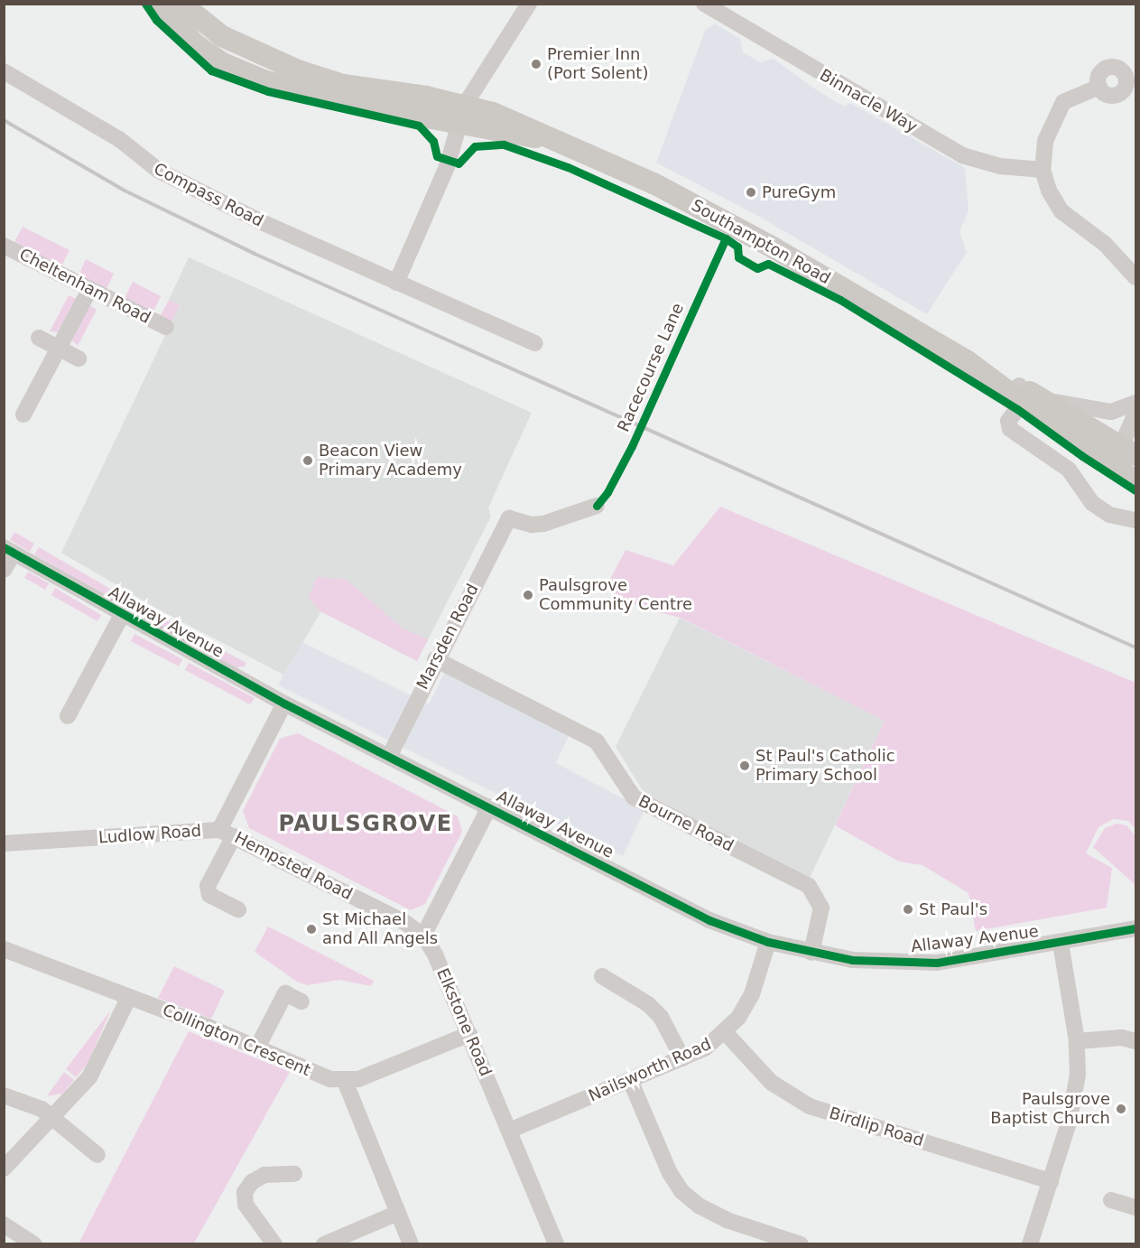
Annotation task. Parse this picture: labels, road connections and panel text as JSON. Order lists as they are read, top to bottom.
{
  "streets": {
    "main road": ["Southampton Road"],
    "street": [
      "Binnacle Way",
      "Compass Road",
      "Cheltenham Road",
      "Allaway Avenue",
      "Marsden Road",
      "Bourne Road",
      "Ludlow Road",
      "Hempsted Road",
      "Elkstone Road",
      "Collington Crescent",
      "Nailsworth Road",
      "Birdlip Road"
    ],
    "cycle path": ["Racecourse Lane"]
  },
  "crossings": [
    ["Allaway Avenue", "Marsden Road"],
    ["Allaway Avenue", "Bourne Road"],
    ["Allaway Avenue", "Ludlow Road"],
    ["Allaway Avenue", "Nailsworth Road"],
    ["Marsden Road", "Bourne Road"],
    ["Ludlow Road", "Hempsted Road"],
    ["Hempsted Road", "Elkstone Road"],
    ["Elkstone Road", "Collington Crescent"],
    ["Elkstone Road", "Nailsworth Road"],
    ["Nailsworth Road", "Birdlip Road"]
  ],
  "districts": ["PAULSGROVE"],
  "places": [
    "Premier Inn (Port Solent)",
    "PureGym",
    "Beacon View Primary Academy",
    "Paulsgrove Community Centre",
    "St Paul's Catholic Primary School",
    "St Paul's",
    "St Michael and All Angels",
    "Paulsgrove Baptist Church"
  ]
}
